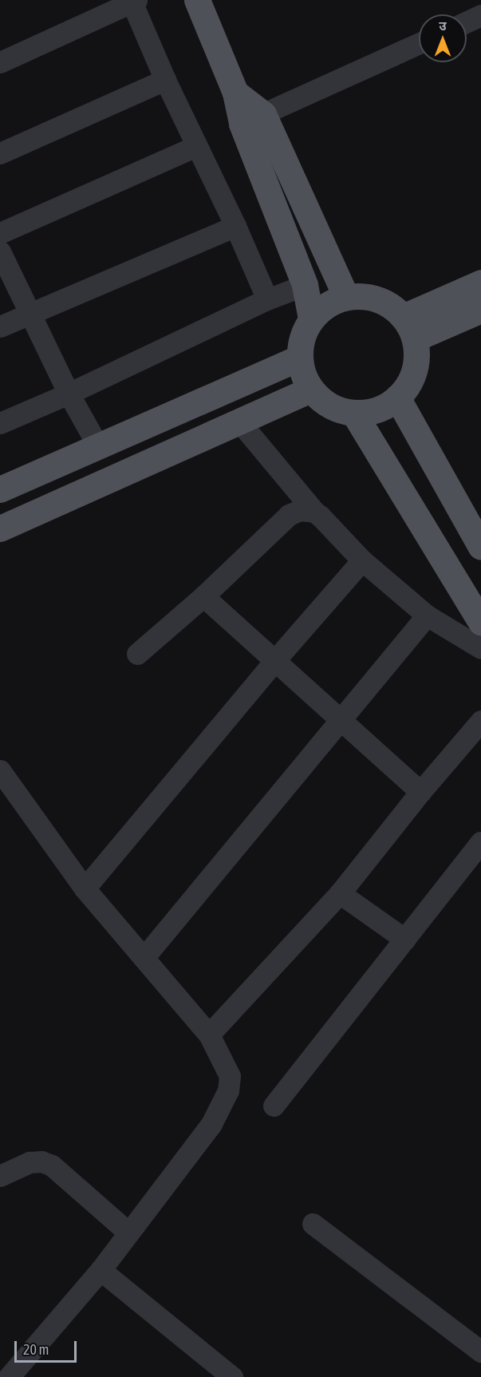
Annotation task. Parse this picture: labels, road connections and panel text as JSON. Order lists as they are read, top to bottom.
{
  "scale_bar": "20 m",
  "north": "top"
}
